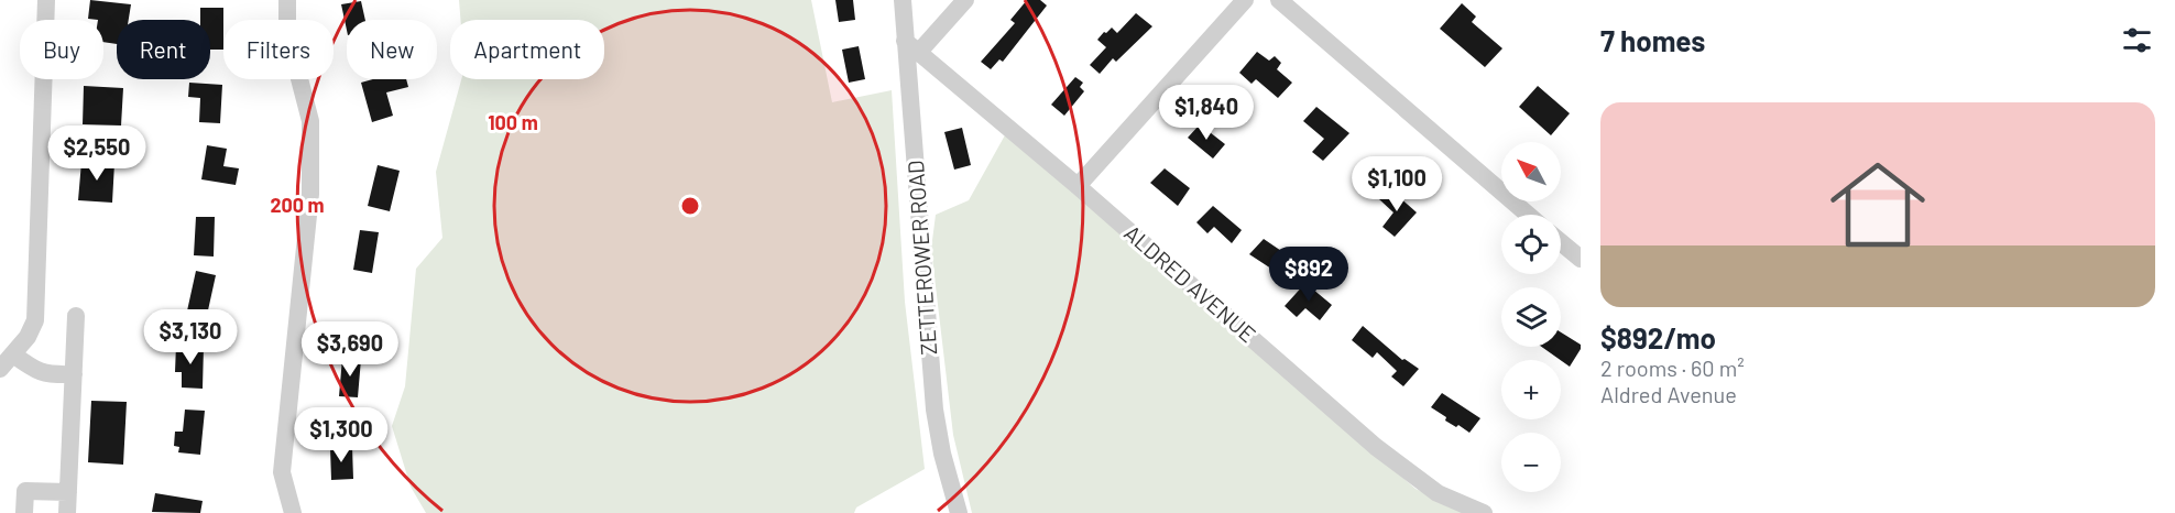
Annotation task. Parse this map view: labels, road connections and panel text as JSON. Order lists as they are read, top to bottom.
{
  "streets": {
    "street": ["ZETTEROWER ROAD", "ALDRED AVENUE"]
  },
  "crossings": [
    ["ZETTEROWER ROAD", "ALDRED AVENUE"]
  ],
  "north": "top left",
  "page": {
    "heading": "7 homes",
    "chip": [
      "Buy",
      "Rent",
      "Filters",
      "New",
      "Apartment"
    ],
    "list": [
      {
        "name": "$892/mo",
        "note": "2 rooms · 60 m² · Aldred Avenue"
      }
    ],
    "price": [
      "$1,840",
      "$2,550",
      "$1,100",
      "$892",
      "$3,130",
      "$3,690",
      "$1,300"
    ],
    "map_buttons": ["+", "−"]
  },
  "rings": ["100 m", "200 m"]
}
